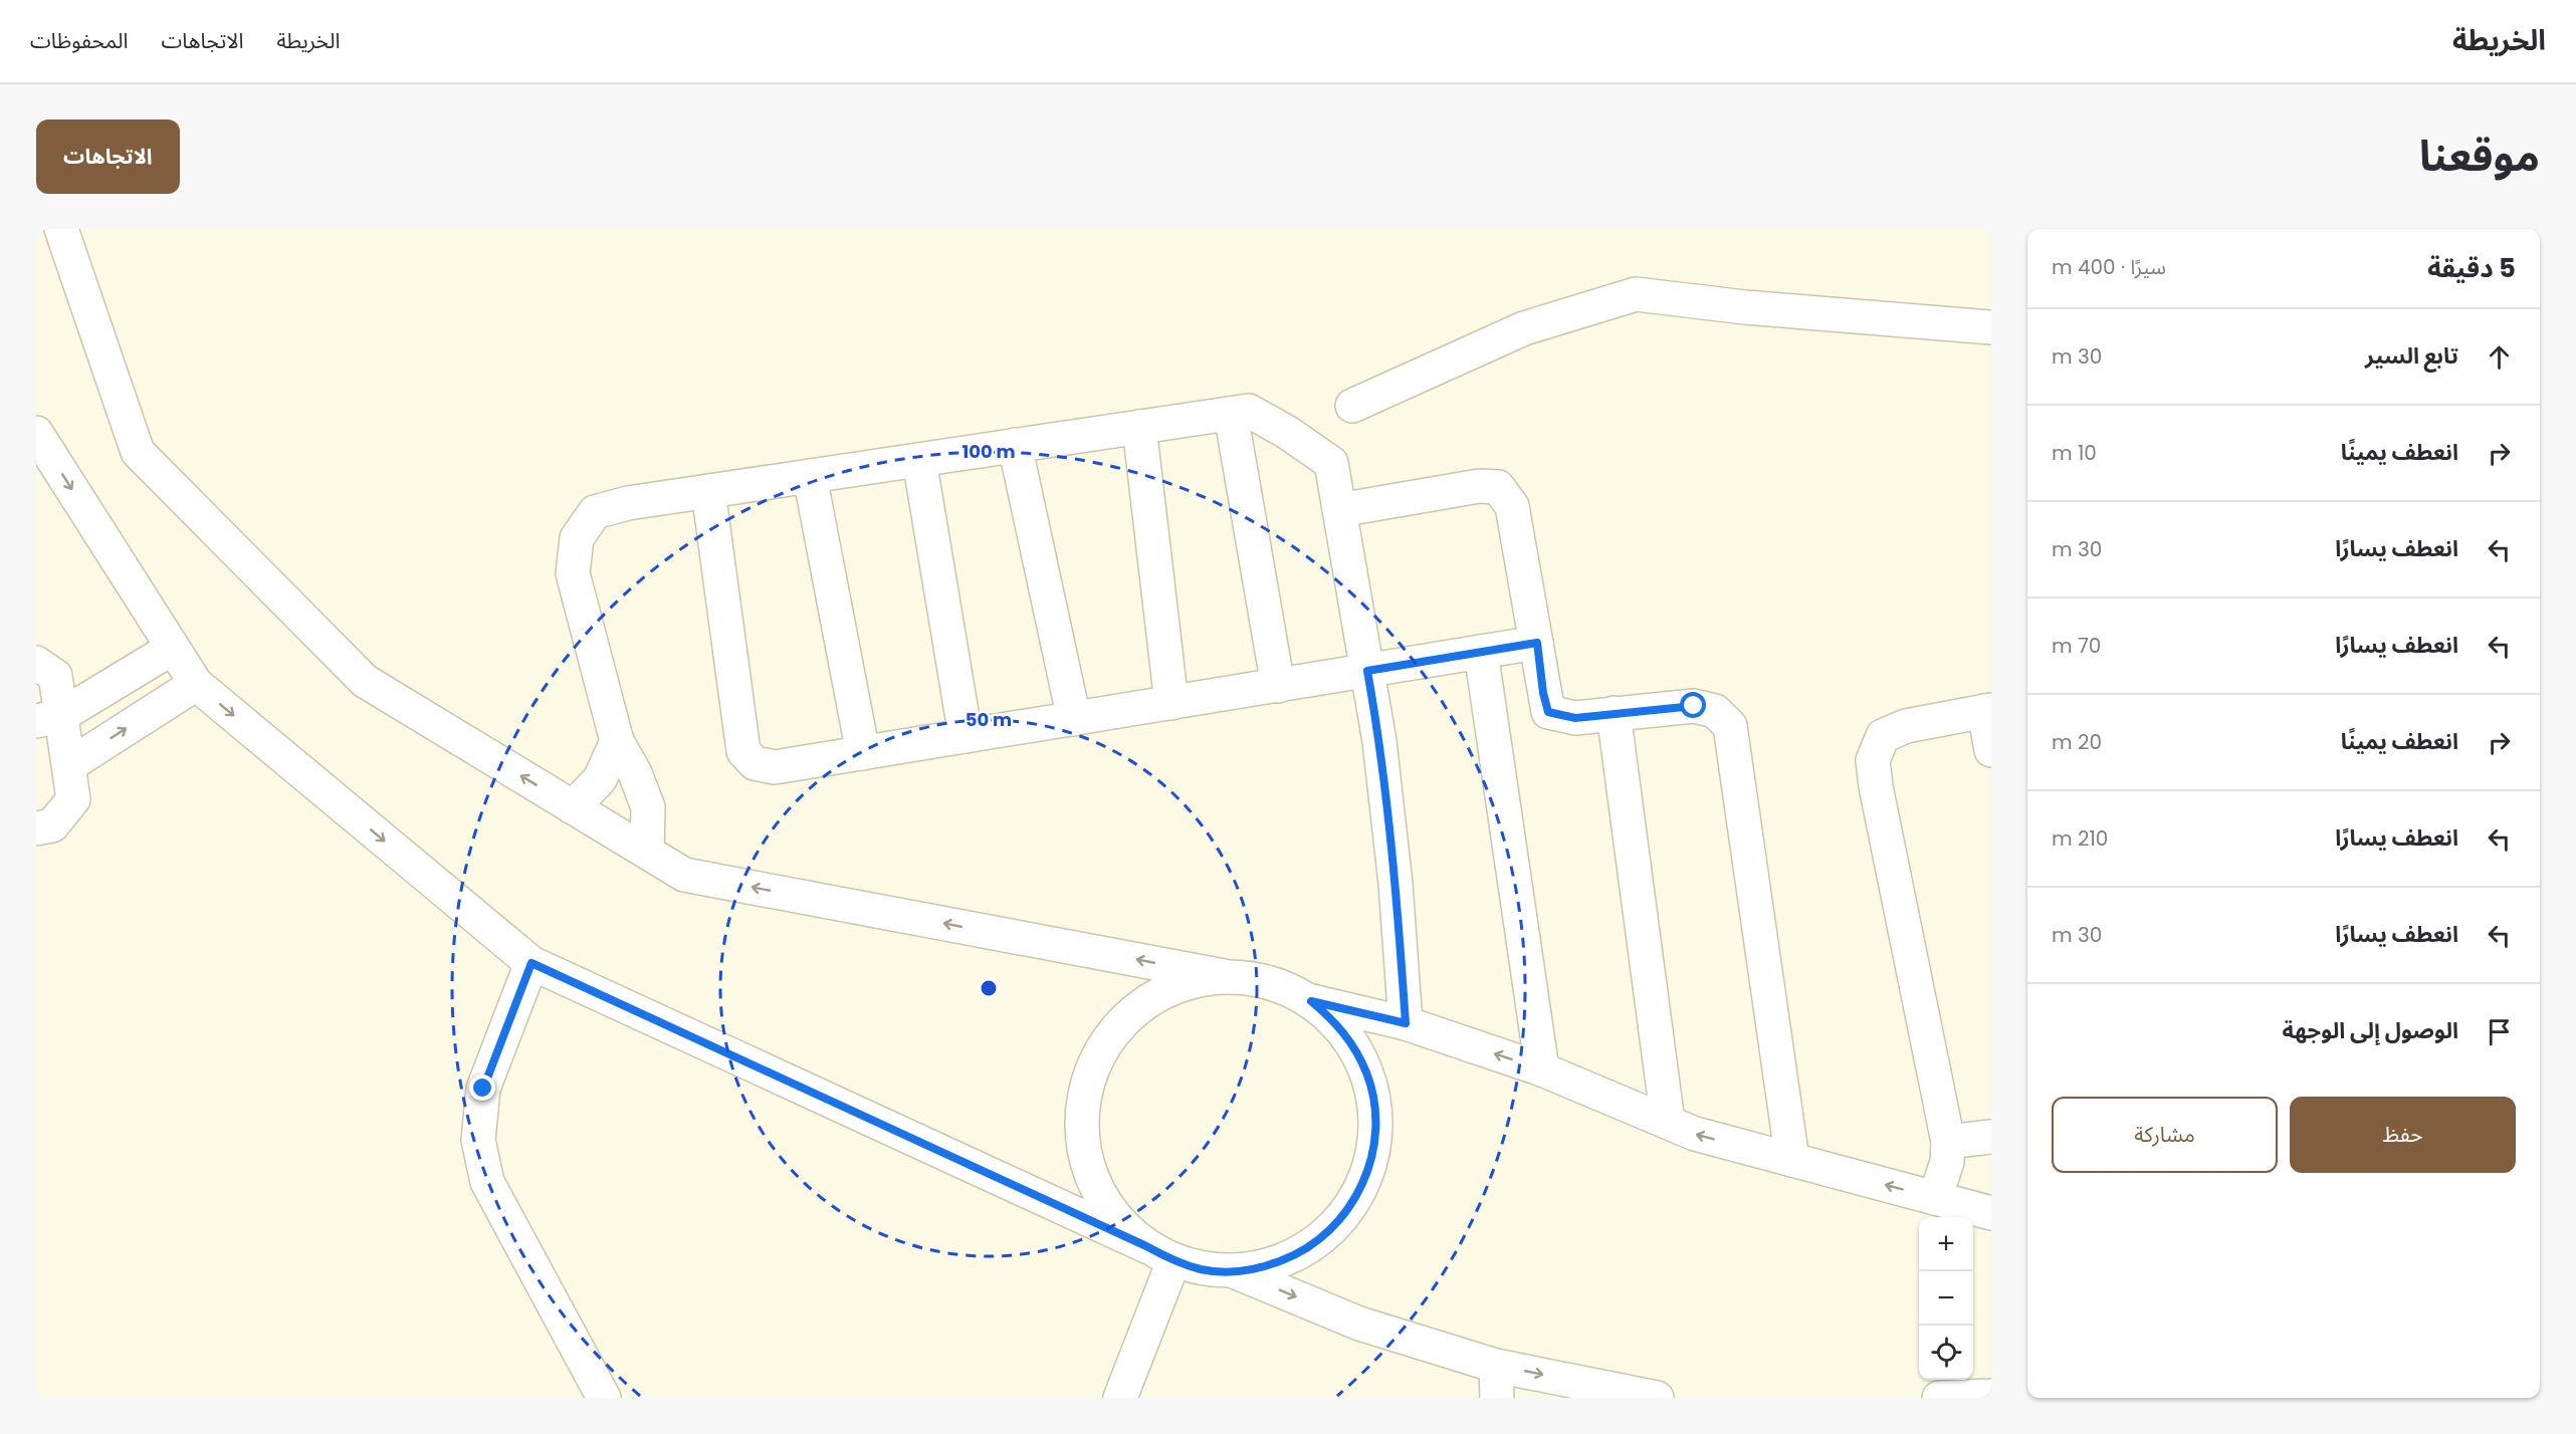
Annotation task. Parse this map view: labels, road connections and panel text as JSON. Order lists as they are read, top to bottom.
{
  "page": {
    "header": "الخريطة",
    "nav": ["الخريطة", "الاتجاهات", "المحفوظات"],
    "title": "موقعنا",
    "buttons": [
      "الاتجاهات",
      ["حفظ", "مشاركة"]
    ],
    "heading": ["5 دقيقة", "سيرًا · 400 m"],
    "list": [
      ["تابع السير", "30 m"],
      ["انعطف يمينًا", "10 m"],
      ["انعطف يسارًا", "30 m"],
      ["انعطف يسارًا", "70 m"],
      ["انعطف يمينًا", "20 m"],
      ["انعطف يسارًا", "210 m"],
      ["انعطف يسارًا", "30 m"],
      "الوصول إلى الوجهة"
    ],
    "map_buttons": ["+", "−"]
  },
  "rings": ["100 m", "50 m"]
}
